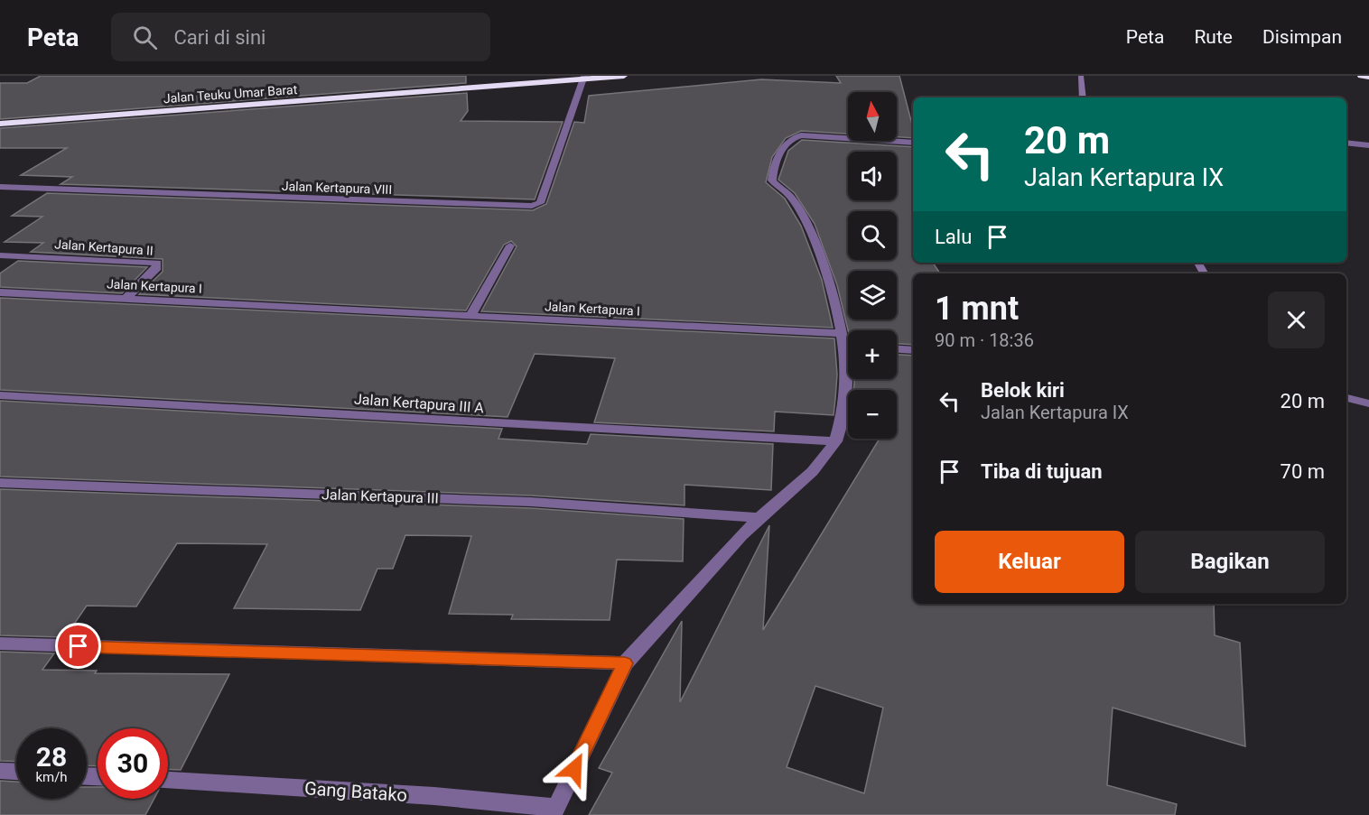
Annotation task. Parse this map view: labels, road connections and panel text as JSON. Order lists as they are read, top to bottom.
{
  "streets": {
    "highway": ["Jalan Teuku Umar Barat"],
    "street": [
      "Jalan Kertapura VIII",
      "Jalan Kertapura II",
      "Jalan Kertapura I",
      "Jalan Kertapura III A",
      "Jalan Kertapura III",
      "Gang Batako"
    ]
  },
  "crossings": [
    ["Jalan Teuku Umar Barat", "Jalan Kertapura VIII"],
    ["Jalan Kertapura II", "Jalan Kertapura I"]
  ],
  "north": "top",
  "page": {
    "header": "Peta",
    "search": "Cari di sini",
    "nav": ["Peta", "Rute", "Disimpan"],
    "map_buttons": ["+", "−"],
    "turn": ["20 m", "Jalan Kertapura IX"],
    "then": "Lalu",
    "heading": ["1 mnt", "90 m · 18:36"],
    "list": [
      {
        "name": "Belok kiri",
        "note": "Jalan Kertapura IX",
        "value": "20 m"
      },
      {
        "name": "Tiba di tujuan",
        "value": "70 m"
      }
    ],
    "buttons": ["Keluar", "Bagikan"],
    "speed": "28 km/h",
    "limit": "30"
  }
}
